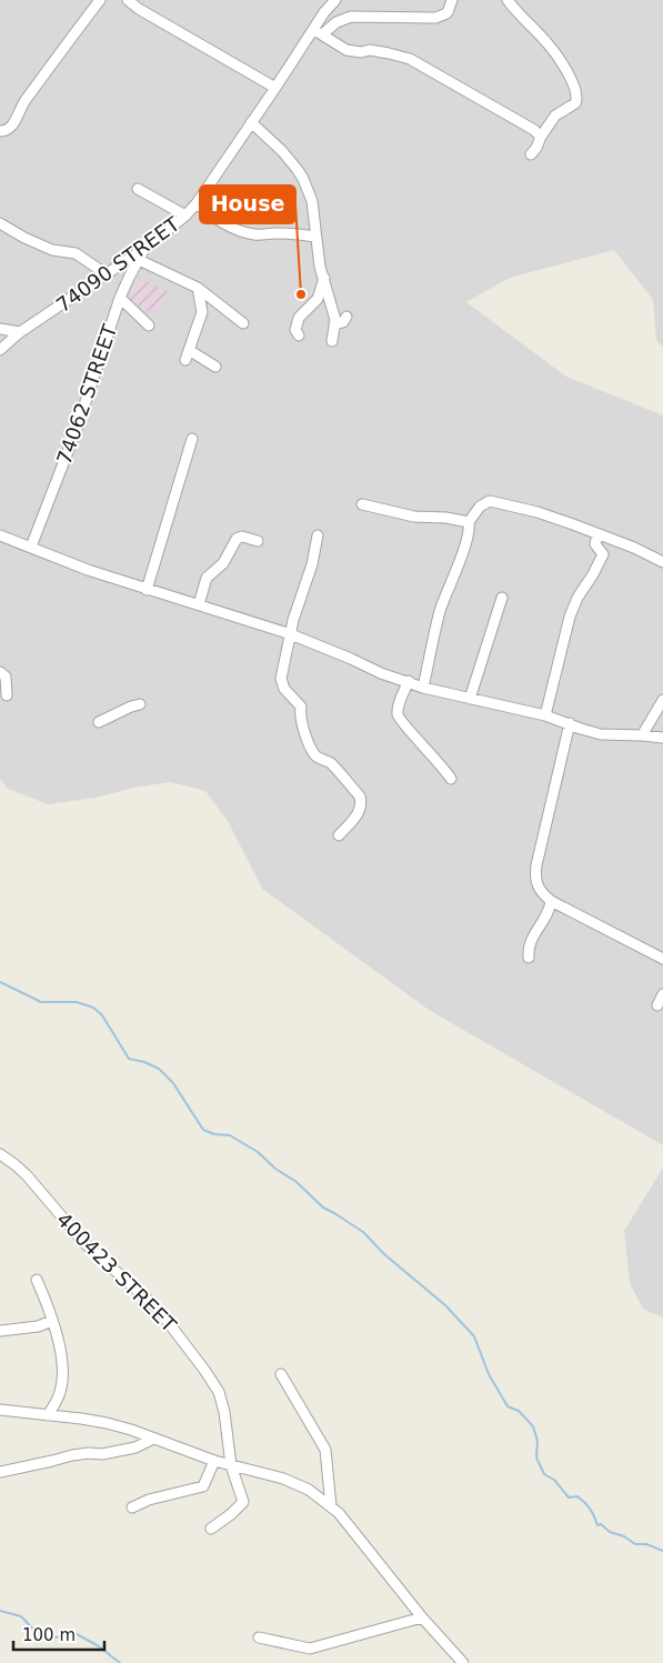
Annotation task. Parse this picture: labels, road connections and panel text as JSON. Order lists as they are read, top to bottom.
{
  "streets": {
    "street": ["74090 STREET", "74062 STREET", "400423 STREET"]
  },
  "crossings": [
    ["74090 STREET", "74062 STREET"]
  ],
  "places": ["House"],
  "scale_bar": "100 m"
}
